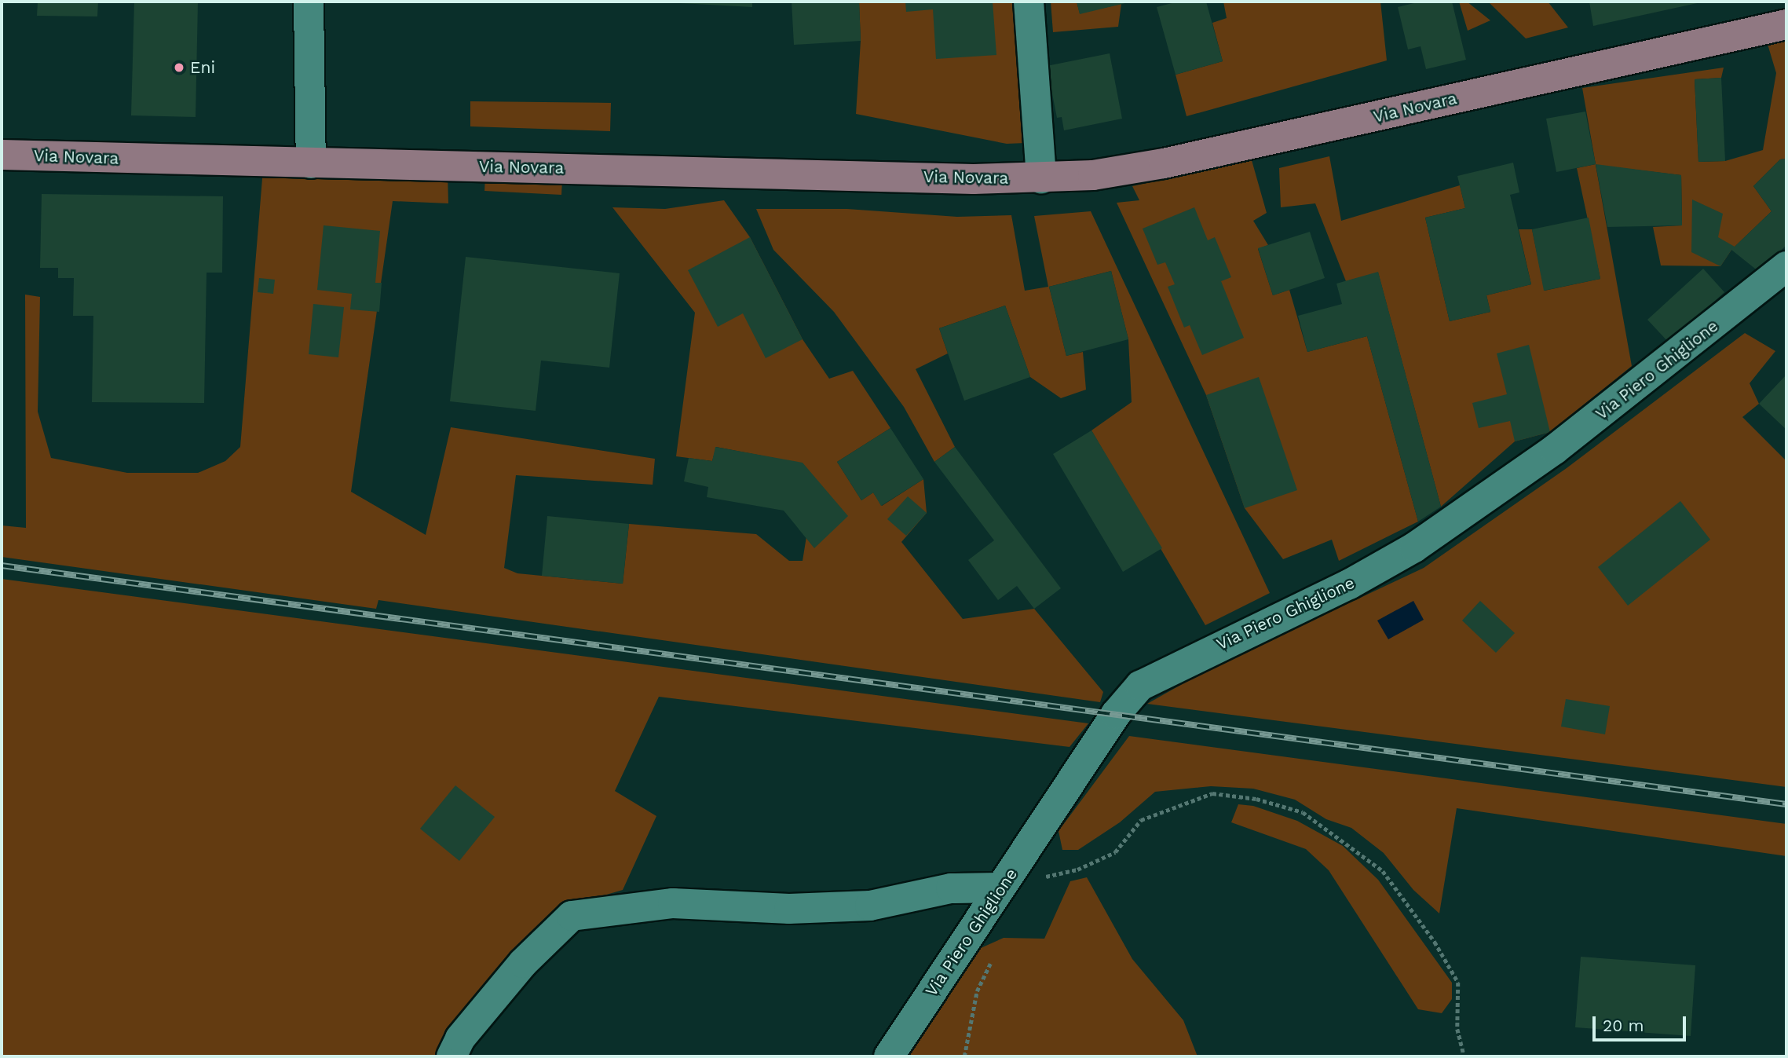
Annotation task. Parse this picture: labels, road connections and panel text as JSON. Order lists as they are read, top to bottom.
{
  "streets": {
    "main road": ["Via Novara"],
    "street": ["Via Piero Ghiglione"]
  },
  "places": ["Eni"],
  "scale_bar": "20 m"
}
